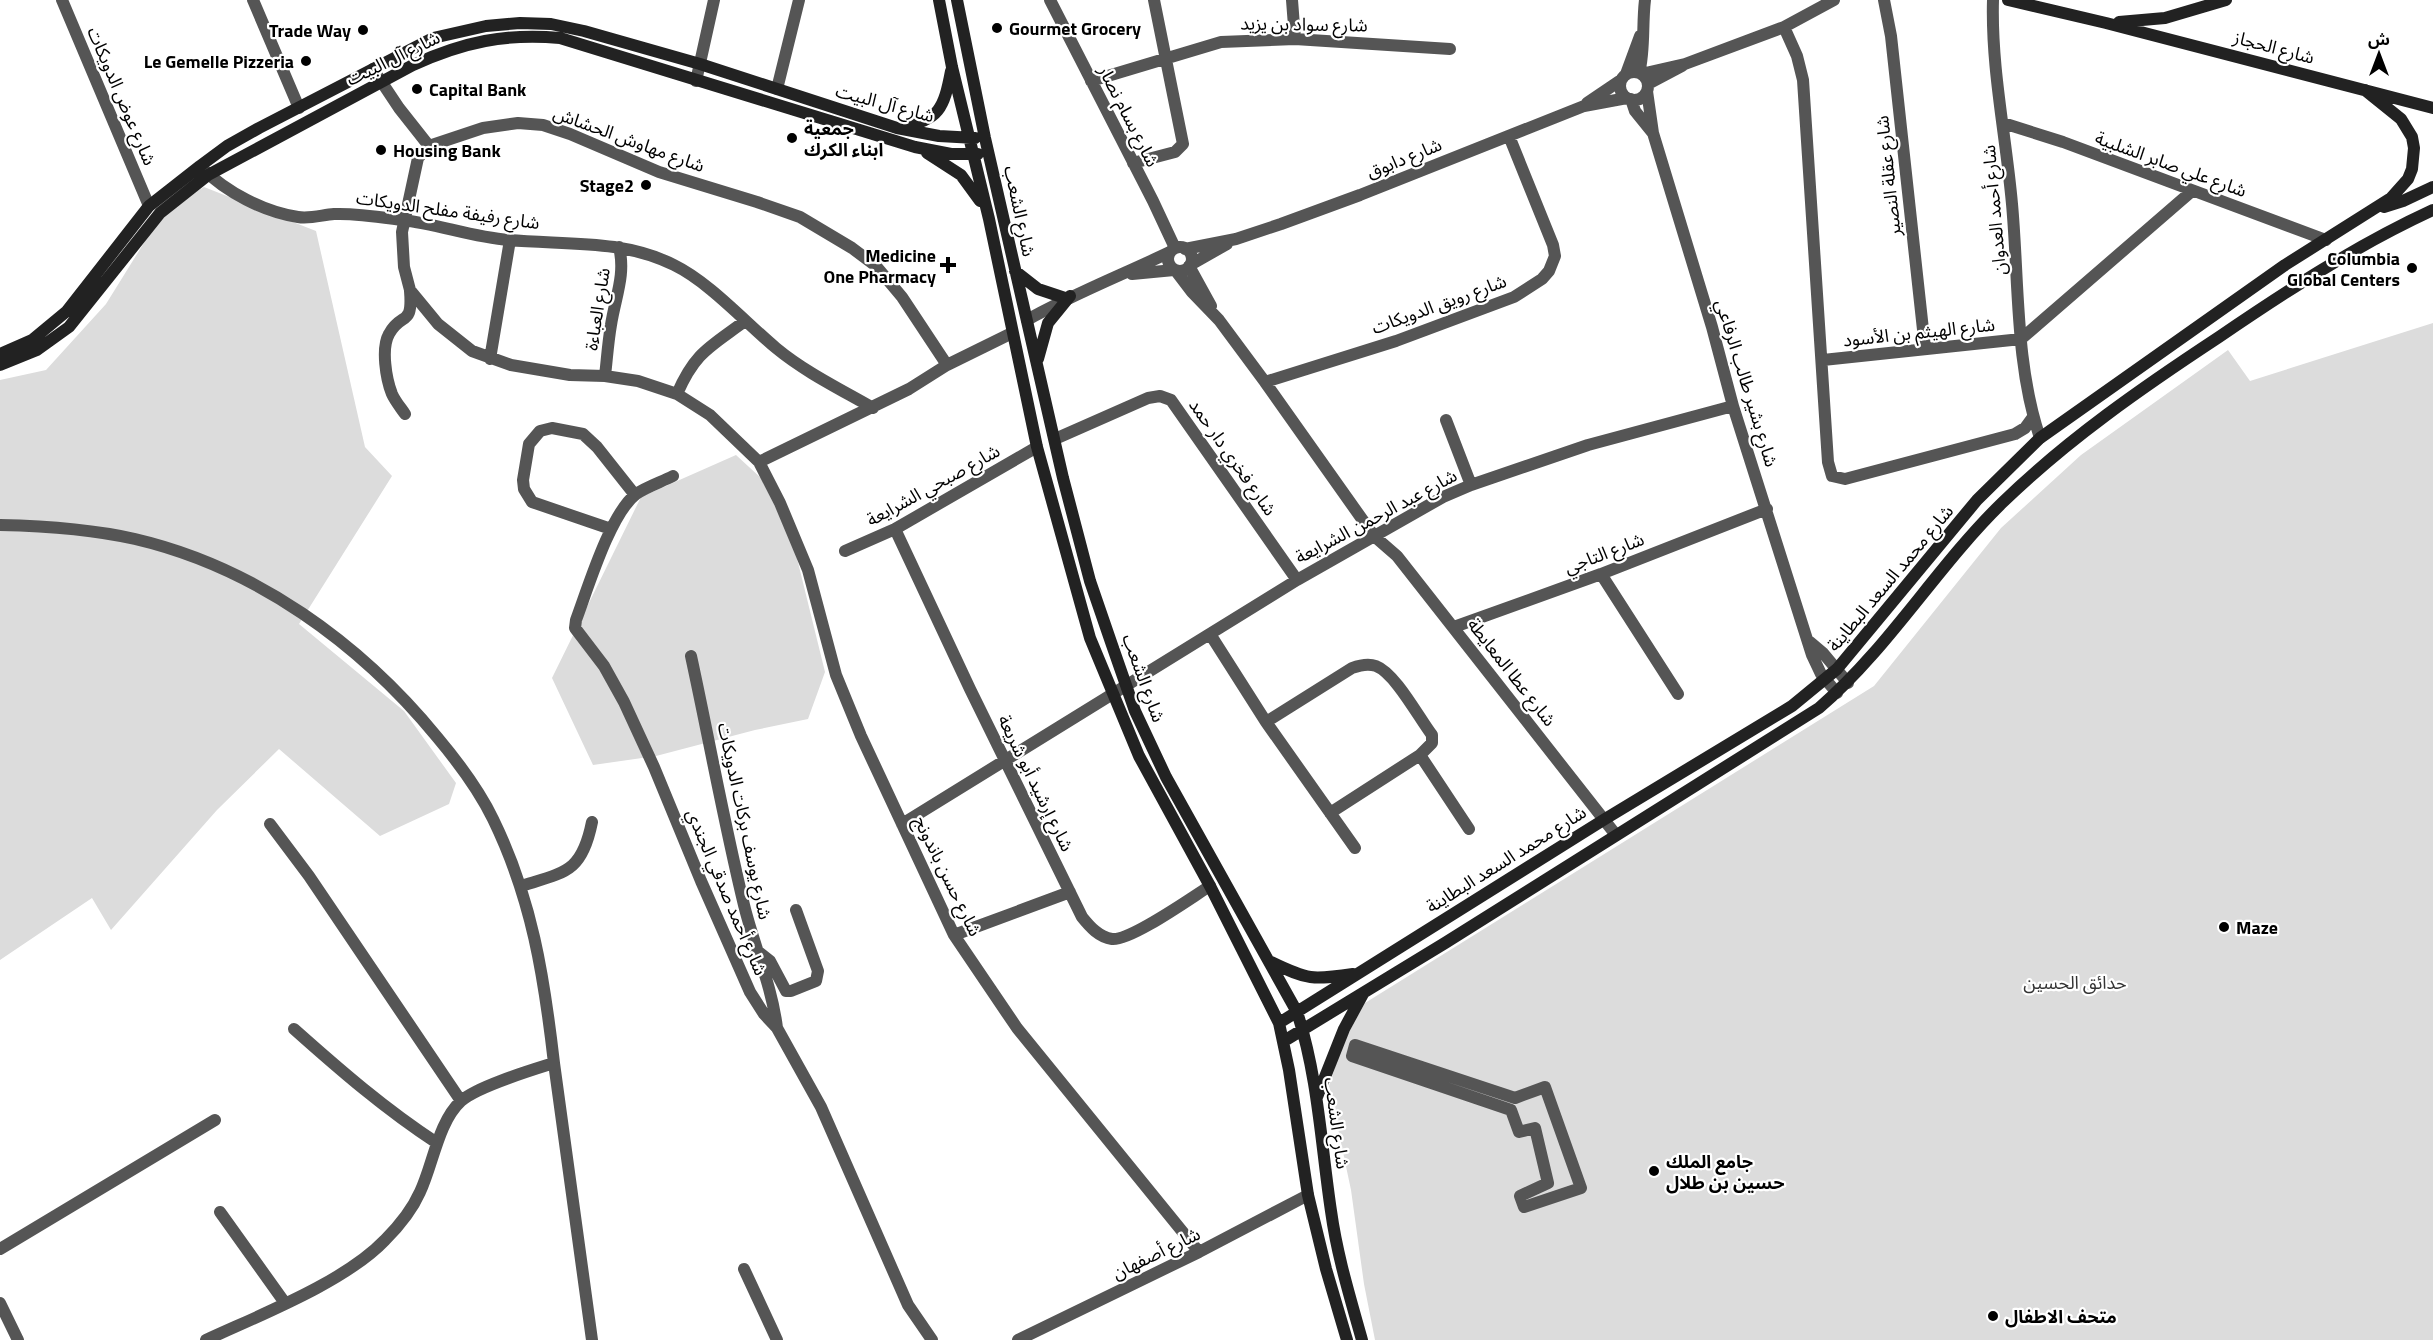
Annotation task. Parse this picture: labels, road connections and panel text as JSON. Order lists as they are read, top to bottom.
{
  "streets": {
    "street": [
      "شارع سواد بن يزيد",
      "شارع الحجاز",
      "شارع آل البيت",
      "شارع عوض الدويكات",
      "شارع بسام نصار",
      "شارع مهاوش الحشاش",
      "شارع دابوق",
      "شارع علي صابر الشلبية",
      "شارع عقلة النصير",
      "شارع رفيفة مفلح الدويكات",
      "شارع أحمد العدوان",
      "شارع الشعب",
      "شارع رويق الدويكات",
      "شارع العباءة",
      "شارع الهيثم بن الأسود",
      "شارع بشير طالب الرفاعي",
      "شارع فخري دار حمد",
      "شارع صبحي الشرايعة",
      "شارع عبد الرحمن الشرايعة",
      "شارع التاجي",
      "شارع محمد السعد البطاينة",
      "شارع عطا المعايطة",
      "شارع إرشيد أبو شريعة",
      "شارع يوسف بركات الدويكات",
      "شارع حسن باندونج",
      "شارع أحمد صدقي الجندي",
      "شارع أصفهان"
    ]
  },
  "crossings": [
    ["شارع سواد بن يزيد", "شارع بسام نصار"],
    ["شارع الحجاز", "شارع محمد السعد البطاينة"],
    ["شارع آل البيت", "شارع عوض الدويكات"],
    ["شارع آل البيت", "شارع رفيفة مفلح الدويكات"],
    ["شارع آل البيت", "شارع الشعب"],
    ["شارع بسام نصار", "شارع دابوق"],
    ["شارع دابوق", "شارع الشعب"],
    ["شارع دابوق", "شارع رويق الدويكات"],
    ["شارع دابوق", "شارع بشير طالب الرفاعي"],
    ["شارع علي صابر الشلبية", "شارع أحمد العدوان"],
    ["شارع علي صابر الشلبية", "شارع الهيثم بن الأسود"],
    ["شارع علي صابر الشلبية", "شارع محمد السعد البطاينة"],
    ["شارع عقلة النصير", "شارع الهيثم بن الأسود"],
    ["شارع رفيفة مفلح الدويكات", "شارع العباءة"],
    ["شارع أحمد العدوان", "شارع الهيثم بن الأسود"],
    ["شارع أحمد العدوان", "شارع محمد السعد البطاينة"],
    ["شارع الشعب", "شارع فخري دار حمد"],
    ["شارع الشعب", "شارع صبحي الشرايعة"],
    ["شارع الشعب", "شارع عبد الرحمن الشرايعة"],
    ["شارع الشعب", "شارع محمد السعد البطاينة"],
    ["شارع الشعب", "شارع إرشيد أبو شريعة"],
    ["شارع الشعب", "شارع أصفهان"],
    ["شارع بشير طالب الرفاعي", "شارع عبد الرحمن الشرايعة"],
    ["شارع بشير طالب الرفاعي", "شارع التاجي"],
    ["شارع بشير طالب الرفاعي", "شارع محمد السعد البطاينة"],
    ["شارع فخري دار حمد", "شارع عبد الرحمن الشرايعة"],
    ["شارع صبحي الشرايعة", "شارع إرشيد أبو شريعة"],
    ["شارع عبد الرحمن الشرايعة", "شارع عطا المعايطة"],
    ["شارع عبد الرحمن الشرايعة", "شارع إرشيد أبو شريعة"],
    ["شارع عبد الرحمن الشرايعة", "شارع حسن باندونج"],
    ["شارع التاجي", "شارع عطا المعايطة"],
    ["شارع محمد السعد البطاينة", "شارع عطا المعايطة"],
    ["شارع يوسف بركات الدويكات", "شارع أحمد صدقي الجندي"],
    ["شارع حسن باندونج", "شارع أصفهان"]
  ],
  "parks": ["حدائق الحسين"],
  "places": {
    "other": [
      "Gourmet Grocery",
      "Trade Way",
      "Le Gemelle Pizzeria",
      "Capital Bank",
      "جمعية ابناء الكرك",
      "Housing Bank",
      "Stage2",
      "Columbia Global Centers",
      "Maze",
      "جامع الملك حسين بن طلال",
      "متحف الاطفال"
    ],
    "health": ["Medicine One Pharmacy"]
  },
  "north": "top"
}
